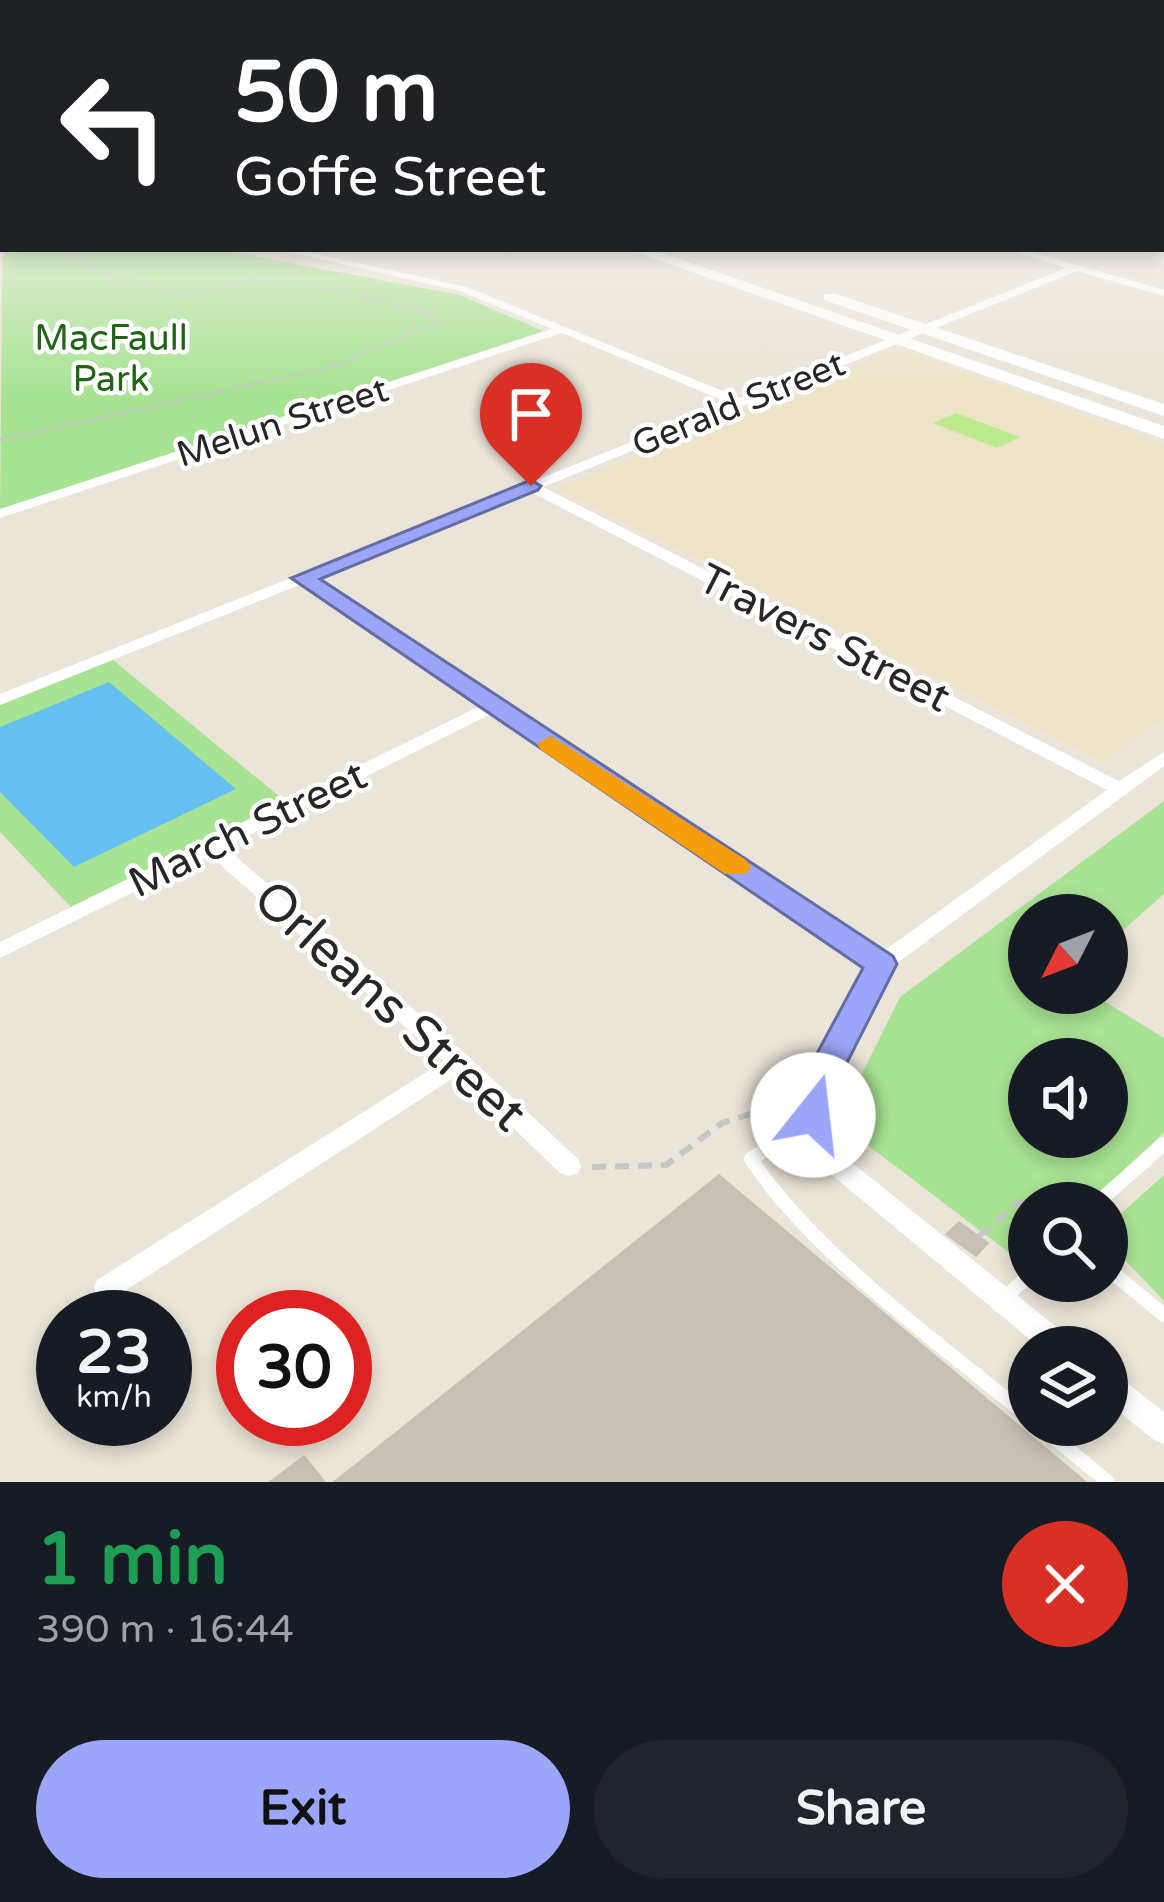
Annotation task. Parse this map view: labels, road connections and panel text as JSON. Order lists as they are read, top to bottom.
{
  "streets": {
    "street": [
      "Gerald Street",
      "Melun Street",
      "Travers Street",
      "March Street",
      "Orleans Street"
    ]
  },
  "crossings": [
    ["Gerald Street", "Travers Street"],
    ["March Street", "Orleans Street"]
  ],
  "parks": ["MacFaull Park"],
  "north": "bottom left",
  "page": {
    "turn": ["50 m", "Goffe Street"],
    "speed": "23 km/h",
    "limit": "30",
    "heading": ["1 min", "390 m · 16:44"],
    "buttons": ["Exit", "Share"]
  }
}
